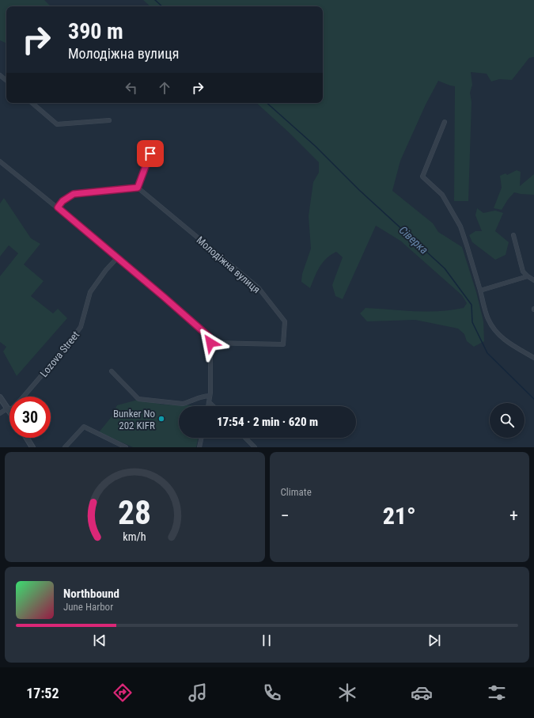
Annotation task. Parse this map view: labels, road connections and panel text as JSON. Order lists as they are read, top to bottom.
{
  "streets": {
    "street": ["Молодіжна вулиця", "Lozova Street"]
  },
  "water": ["Сіверка"],
  "places": ["Bunker No 202 KIFR"],
  "page": {
    "turn": ["390 m", "Молодіжна вулиця"],
    "limit": "30",
    "trip": "17:54 · 2 min · 620 m",
    "tile": "Climate",
    "heat": ["−", "21°", "+"],
    "song": ["Northbound", "June Harbor"],
    "tabs": "17:52",
    "gauge": ["28", "km/h"]
  }
}
